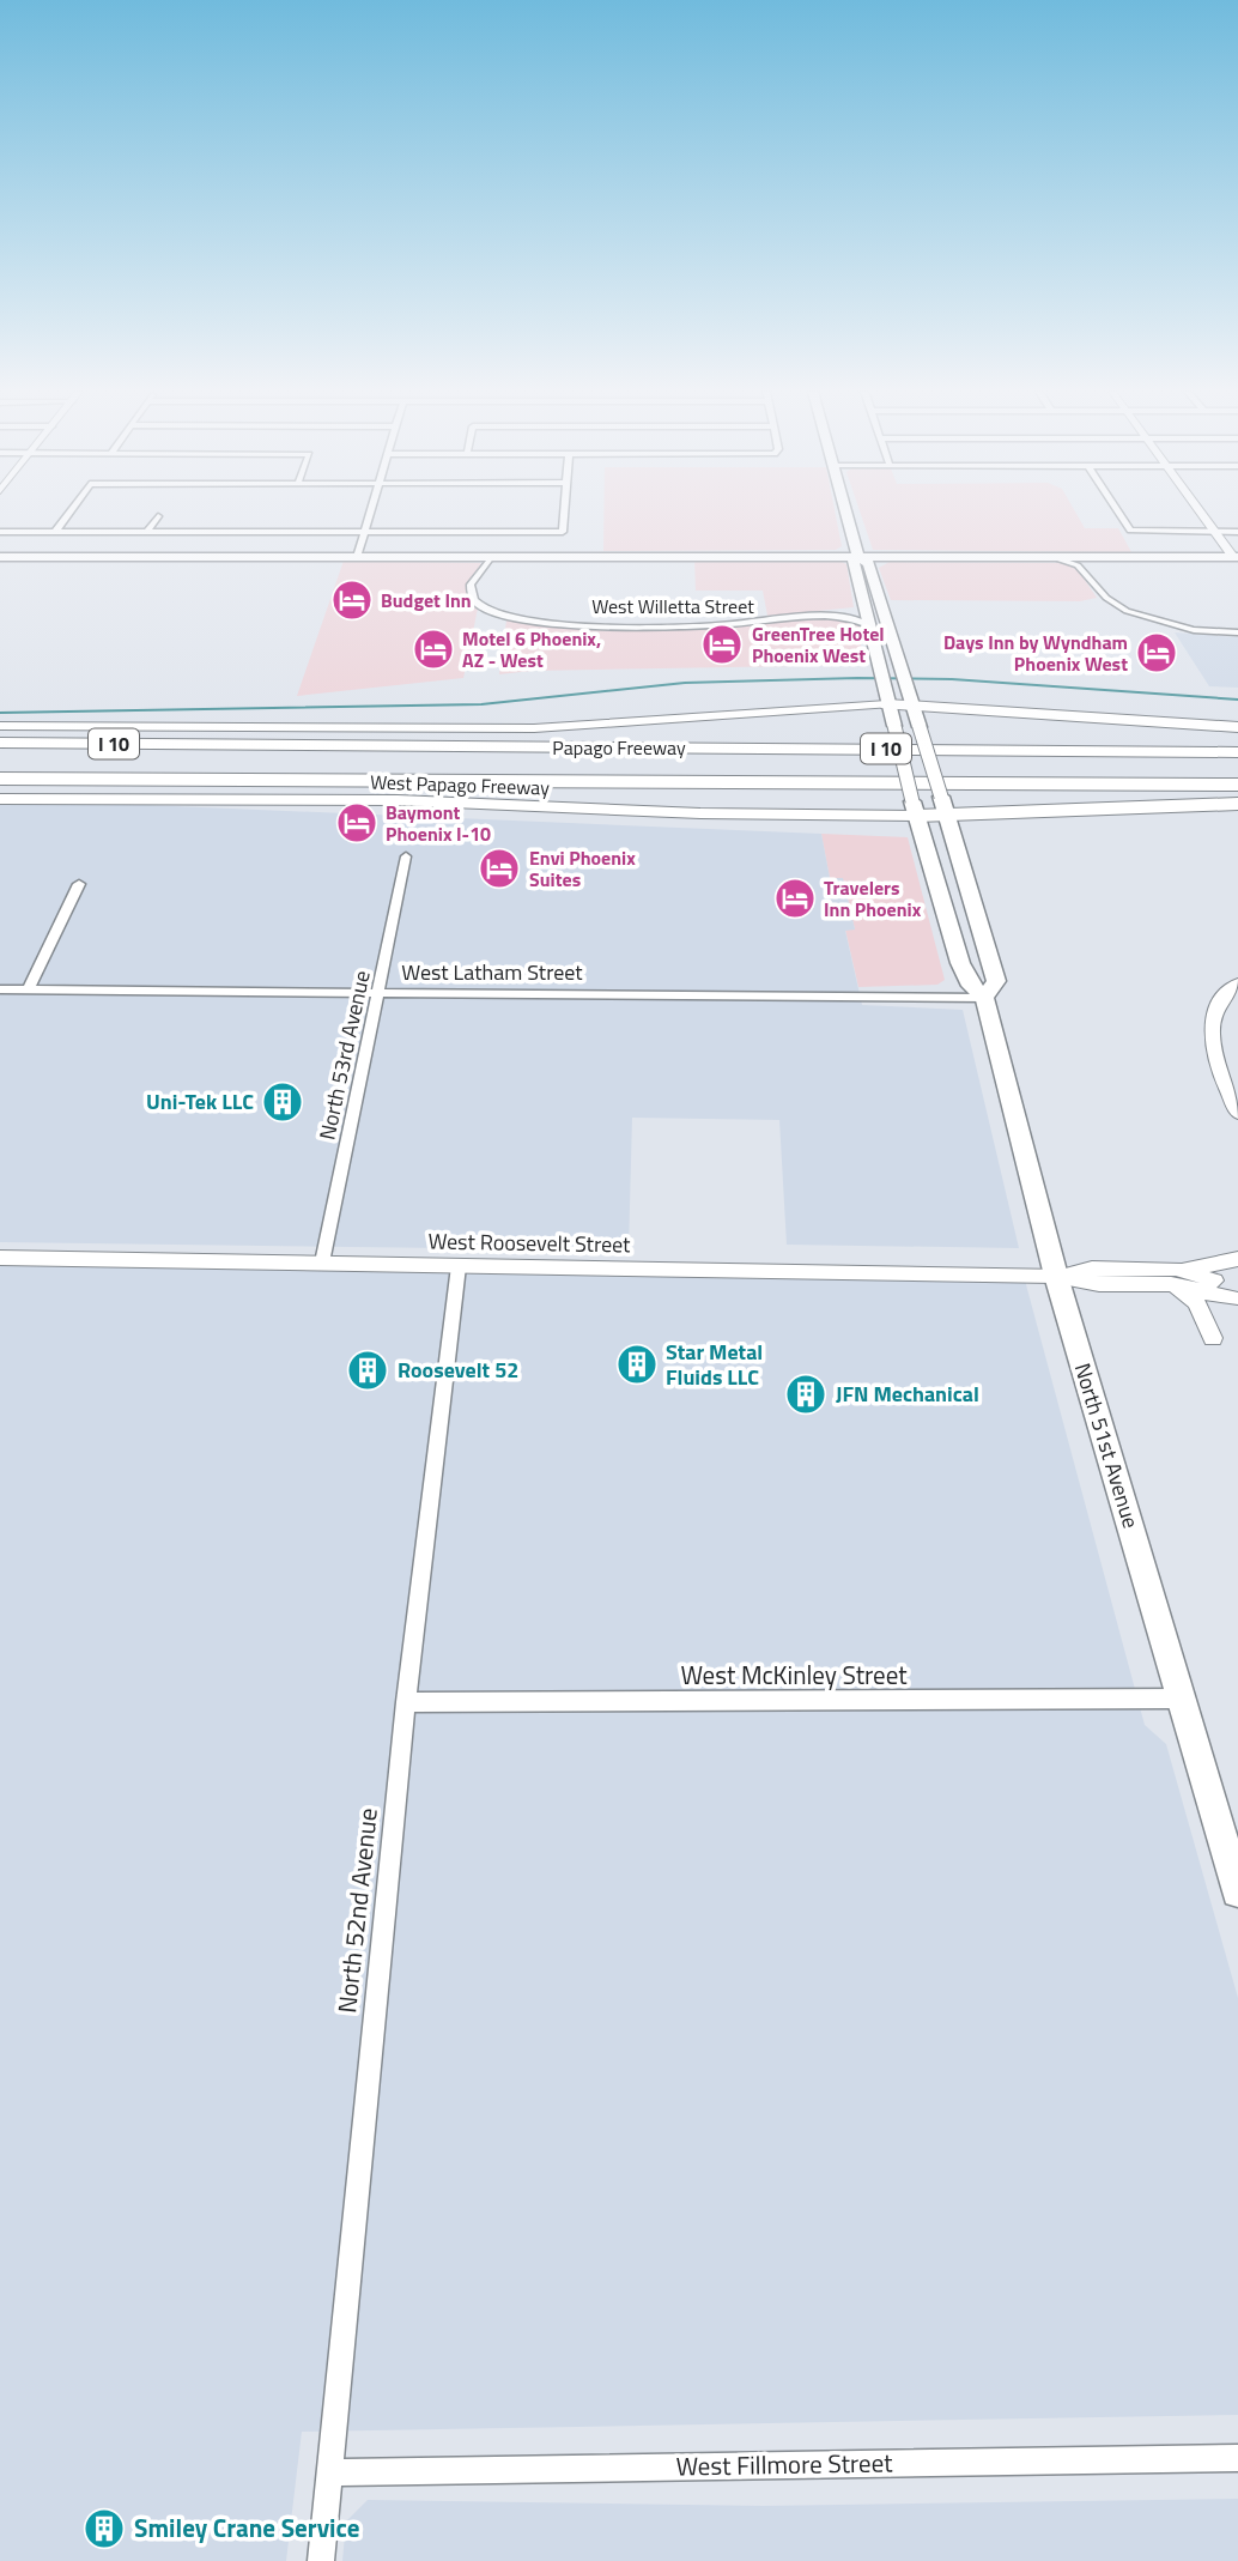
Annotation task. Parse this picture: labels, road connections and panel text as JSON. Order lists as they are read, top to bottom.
{
  "streets": {
    "highway": ["I 10", "Papago Freeway"],
    "main road": ["West Papago Freeway", "North 51st Avenue"],
    "street": [
      "West Willetta Street",
      "West Latham Street",
      "North 53rd Avenue",
      "West Roosevelt Street",
      "West McKinley Street",
      "North 52nd Avenue",
      "West Fillmore Street"
    ]
  },
  "crossings": [
    ["West Willetta Street", "North 51st Avenue"],
    ["West Papago Freeway", "North 51st Avenue"],
    ["West Latham Street", "North 53rd Avenue"],
    ["West Latham Street", "North 51st Avenue"],
    ["North 53rd Avenue", "West Roosevelt Street"],
    ["West Roosevelt Street", "North 51st Avenue"],
    ["West Roosevelt Street", "North 52nd Avenue"],
    ["North 51st Avenue", "West McKinley Street"],
    ["West McKinley Street", "North 52nd Avenue"],
    ["North 52nd Avenue", "West Fillmore Street"]
  ],
  "places": {
    "hotel": [
      "Budget Inn",
      "GreenTree Hotel Phoenix West",
      "Motel 6 Phoenix, AZ - West",
      "Days Inn by Wyndham Phoenix West",
      "Baymont Phoenix I-10",
      "Envi Phoenix Suites",
      "Travelers Inn Phoenix"
    ],
    "building": [
      "Uni-Tek LLC",
      "Star Metal Fluids LLC",
      "Roosevelt 52",
      "JFN Mechanical",
      "Smiley Crane Service"
    ]
  }
}
